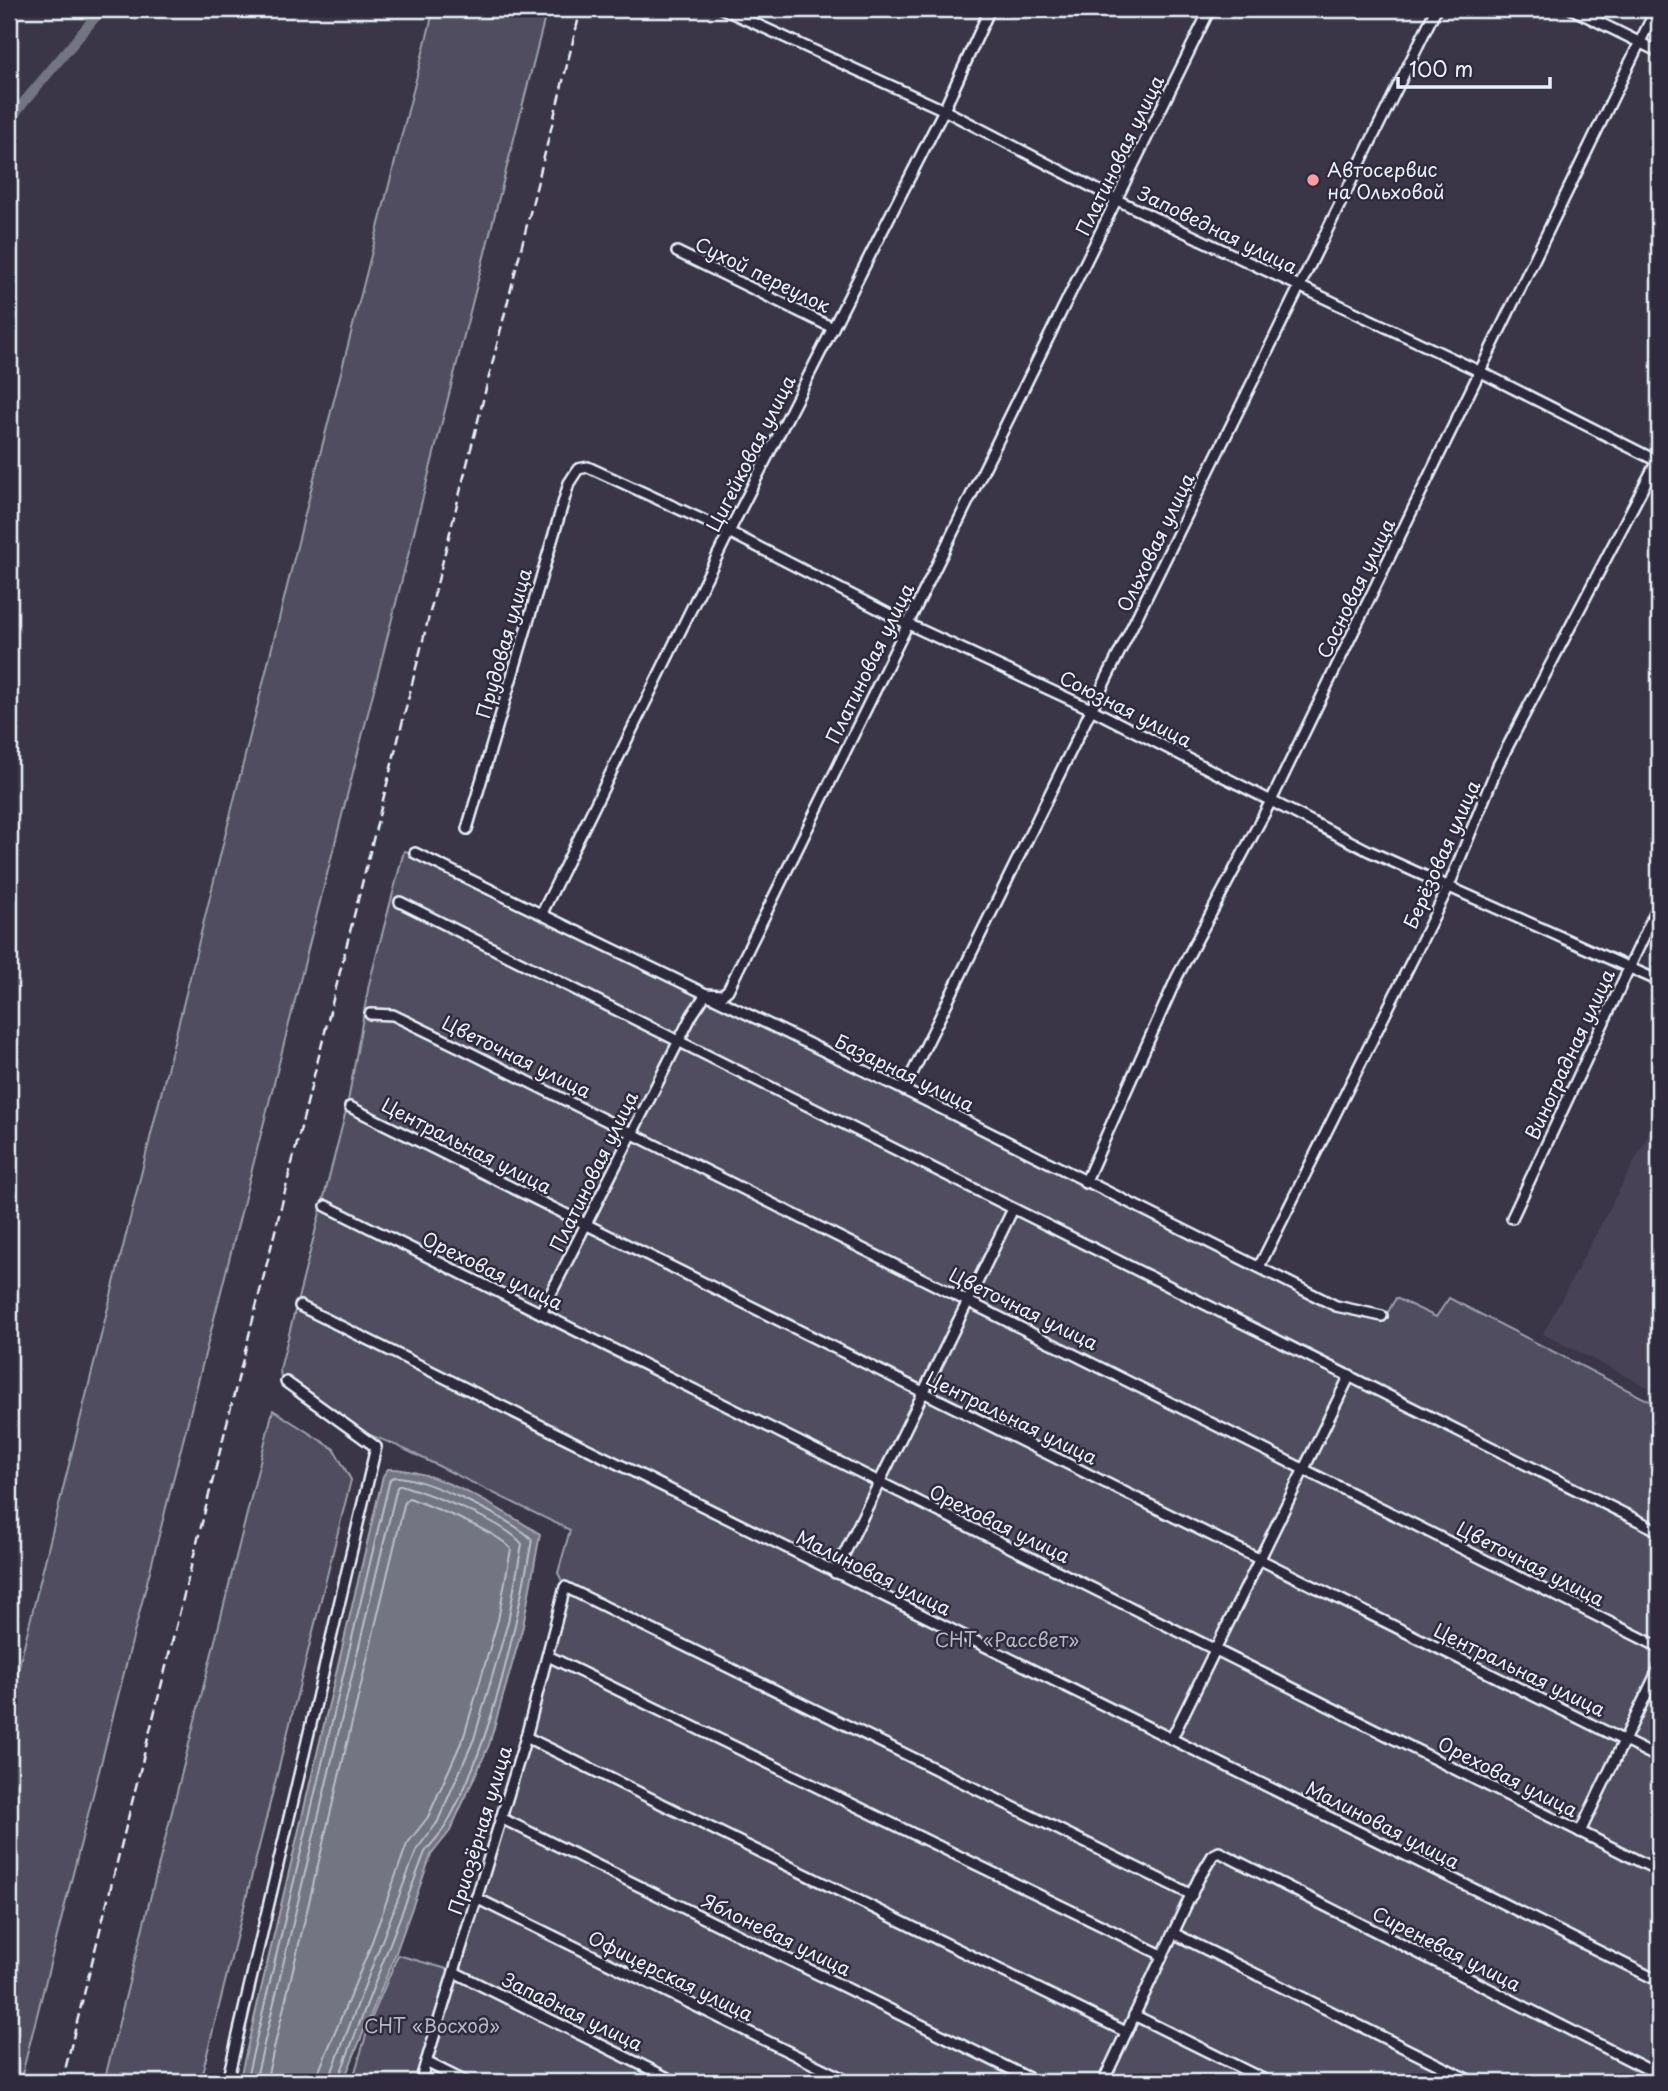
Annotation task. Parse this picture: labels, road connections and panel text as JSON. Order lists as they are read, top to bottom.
{
  "streets": {
    "street": [
      "Платиновая улица",
      "Заповедная улица",
      "Сухой переулок",
      "Цигейковая улица",
      "Ольховая улица",
      "Сосновая улица",
      "Прудовая улица",
      "Союзная улица",
      "Берёзовая улица",
      "Виноградная улица",
      "Цветочная улица",
      "Базарная улица",
      "Центральная улица",
      "Ореховая улица",
      "Малиновая улица",
      "Приозёрная улица",
      "Яблоневая улица",
      "Сиреневая улица",
      "Офицерская улица",
      "Западная улица"
    ]
  },
  "crossings": [
    ["Платиновая улица", "Заповедная улица"],
    ["Платиновая улица", "Союзная улица"],
    ["Платиновая улица", "Цветочная улица"],
    ["Платиновая улица", "Базарная улица"],
    ["Платиновая улица", "Центральная улица"],
    ["Платиновая улица", "Ореховая улица"],
    ["Заповедная улица", "Цигейковая улица"],
    ["Заповедная улица", "Ольховая улица"],
    ["Заповедная улица", "Сосновая улица"],
    ["Заповедная улица", "Берёзовая улица"],
    ["Сухой переулок", "Цигейковая улица"],
    ["Цигейковая улица", "Союзная улица"],
    ["Цигейковая улица", "Базарная улица"],
    ["Ольховая улица", "Союзная улица"],
    ["Ольховая улица", "Базарная улица"],
    ["Сосновая улица", "Союзная улица"],
    ["Сосновая улица", "Базарная улица"],
    ["Прудовая улица", "Союзная улица"],
    ["Союзная улица", "Берёзовая улица"],
    ["Союзная улица", "Виноградная улица"],
    ["Берёзовая улица", "Базарная улица"],
    ["Приозёрная улица", "Яблоневая улица"],
    ["Приозёрная улица", "Сиреневая улица"],
    ["Приозёрная улица", "Офицерская улица"],
    ["Приозёрная улица", "Западная улица"]
  ],
  "parks": ["СНТ «Рассвет»", "СНТ «Восход»"],
  "places": ["Автосервис на Ольховой"],
  "scale_bar": "100 m"
}
